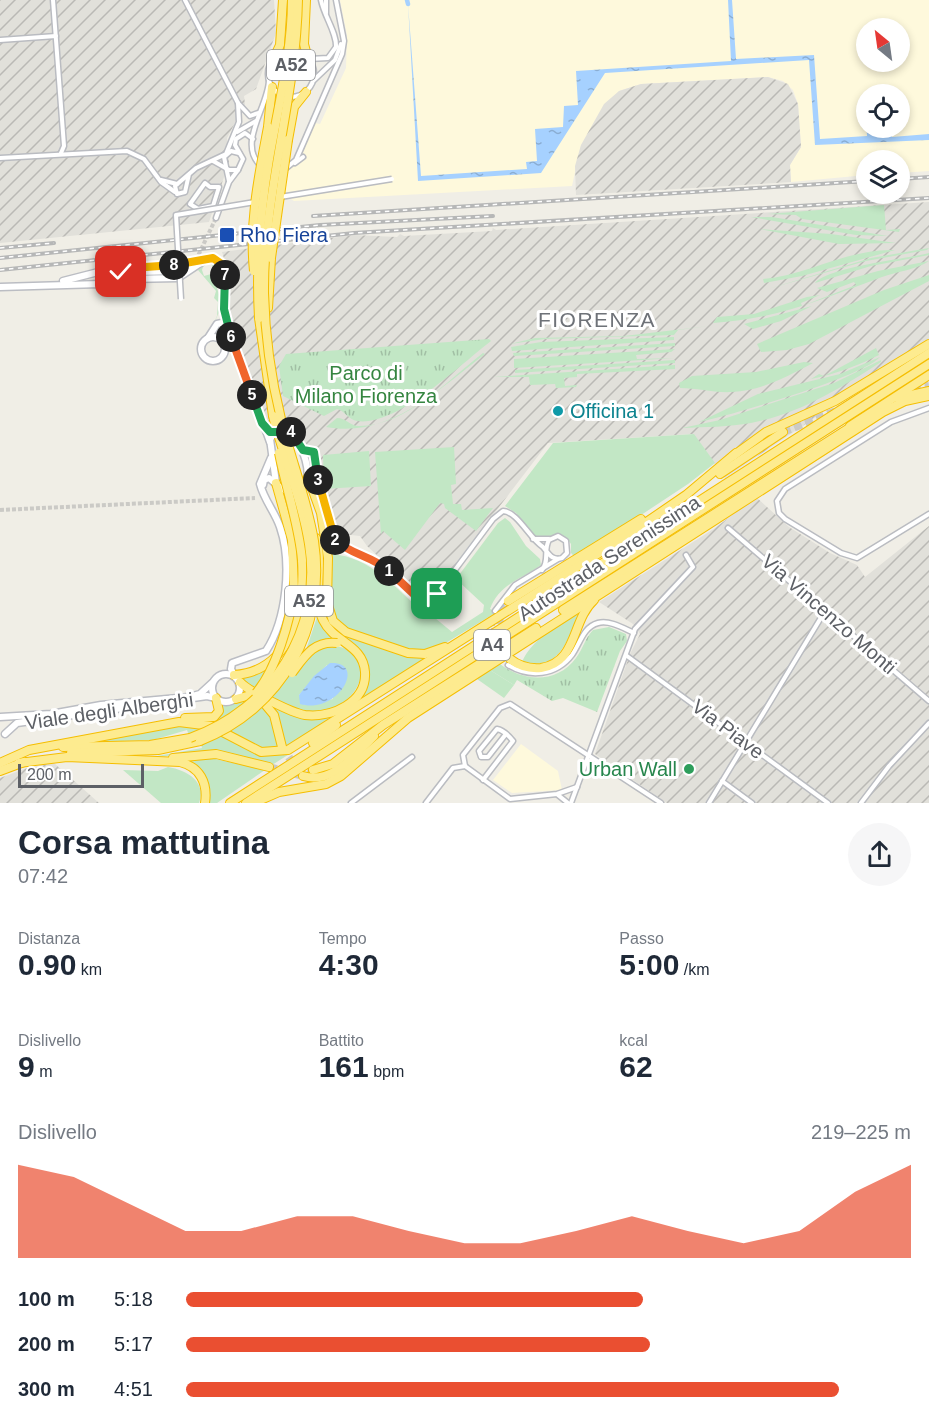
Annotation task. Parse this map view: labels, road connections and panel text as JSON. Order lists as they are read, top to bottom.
{
  "streets": {
    "highway": ["A52", "Autostrada Serenissima", "A4"],
    "street": ["Via Vincenzo Monti", "Viale degli Alberghi", "Via Piave"]
  },
  "districts": ["FIORENZA"],
  "parks": ["Parco di Milano Fiorenza"],
  "places": {
    "transit": ["Rho Fiera"],
    "other": ["Officina 1", "Urban Wall"]
  },
  "scale_bar": "200 m",
  "north": "top left",
  "page": {
    "pins": [
      "8",
      "7",
      "6",
      "5",
      "4",
      "3",
      "2",
      "1"
    ],
    "scale": "200 m",
    "heading": ["Corsa mattutina", "07:42"],
    "stats": [
      ["Distanza", "0.90 km"],
      ["Tempo", "4:30"],
      ["Passo", "5:00 /km"],
      ["Dislivello", "9 m"],
      ["Battito", "161 bpm"],
      ["kcal", "62"]
    ],
    "chart": ["Dislivello", "219–225 m"],
    "list": [
      {
        "name": "100 m",
        "note": "5:18"
      },
      {
        "name": "200 m",
        "note": "5:17"
      },
      {
        "name": "300 m",
        "note": "4:51"
      }
    ]
  }
}
